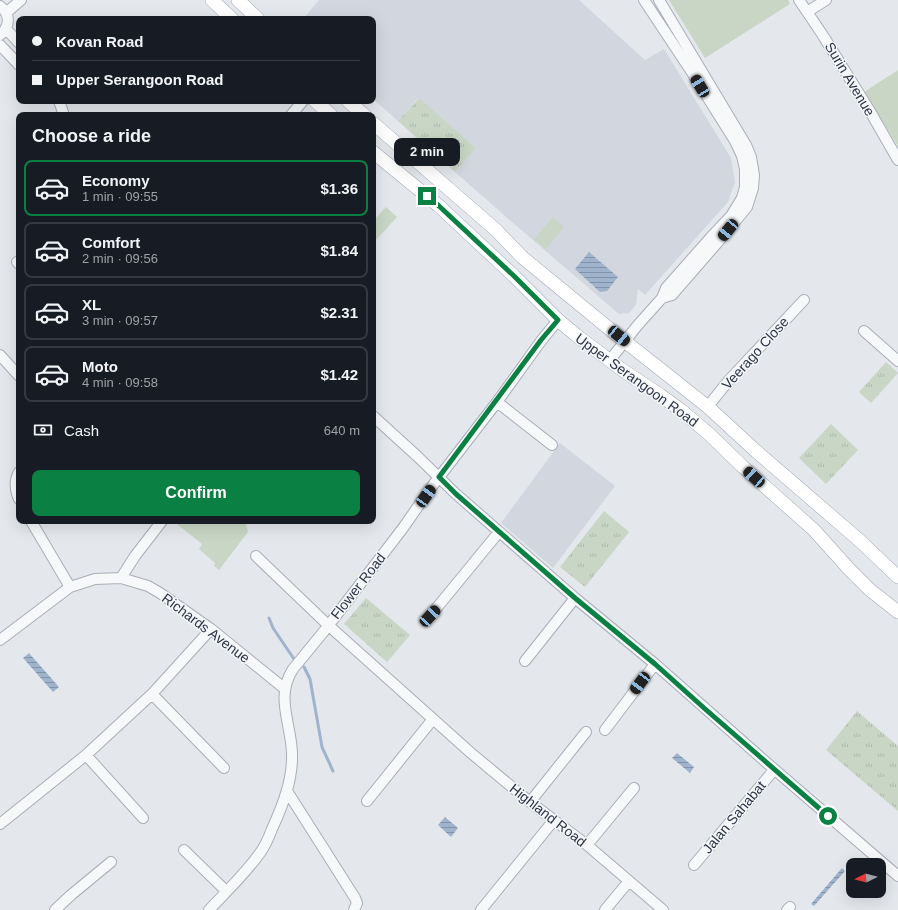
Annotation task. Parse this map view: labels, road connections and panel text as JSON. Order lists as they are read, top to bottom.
{
  "streets": {
    "main road": ["Upper Serangoon Road"],
    "street": [
      "Surin Avenue",
      "Veerago Close",
      "Flower Road",
      "Richards Avenue",
      "Highland Road",
      "Jalan Sahabat"
    ]
  },
  "crossings": [
    ["Veerago Close", "Upper Serangoon Road"],
    ["Upper Serangoon Road", "Flower Road"],
    ["Flower Road", "Richards Avenue"],
    ["Flower Road", "Highland Road"]
  ],
  "north": "left",
  "page": {
    "banner": ["Kovan Road", "Upper Serangoon Road"],
    "heading": "Choose a ride",
    "bubble": "2 min",
    "list": [
      {
        "name": "Economy",
        "note": "1 min · 09:55",
        "value": "$1.36"
      },
      {
        "name": "Comfort",
        "note": "2 min · 09:56",
        "value": "$1.84"
      },
      {
        "name": "XL",
        "note": "3 min · 09:57",
        "value": "$2.31"
      },
      {
        "name": "Moto",
        "note": "4 min · 09:58",
        "value": "$1.42"
      }
    ],
    "pay": ["Cash", "640 m"],
    "buttons": "Confirm"
  }
}
